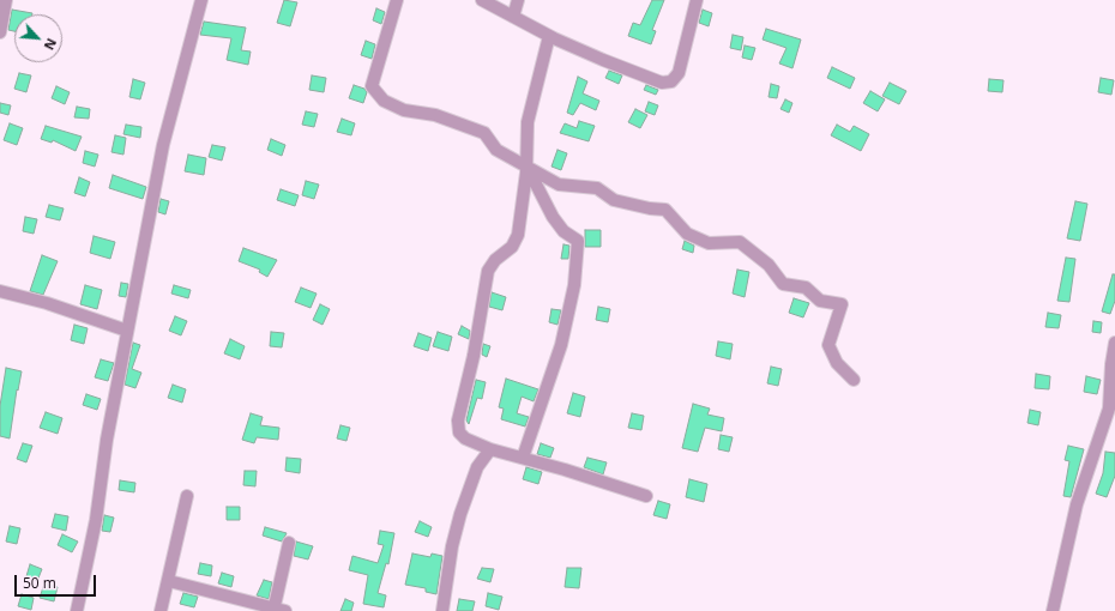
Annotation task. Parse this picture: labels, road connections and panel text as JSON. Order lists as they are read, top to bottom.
{
  "scale_bar": "50 m",
  "north": "bottom right"
}
